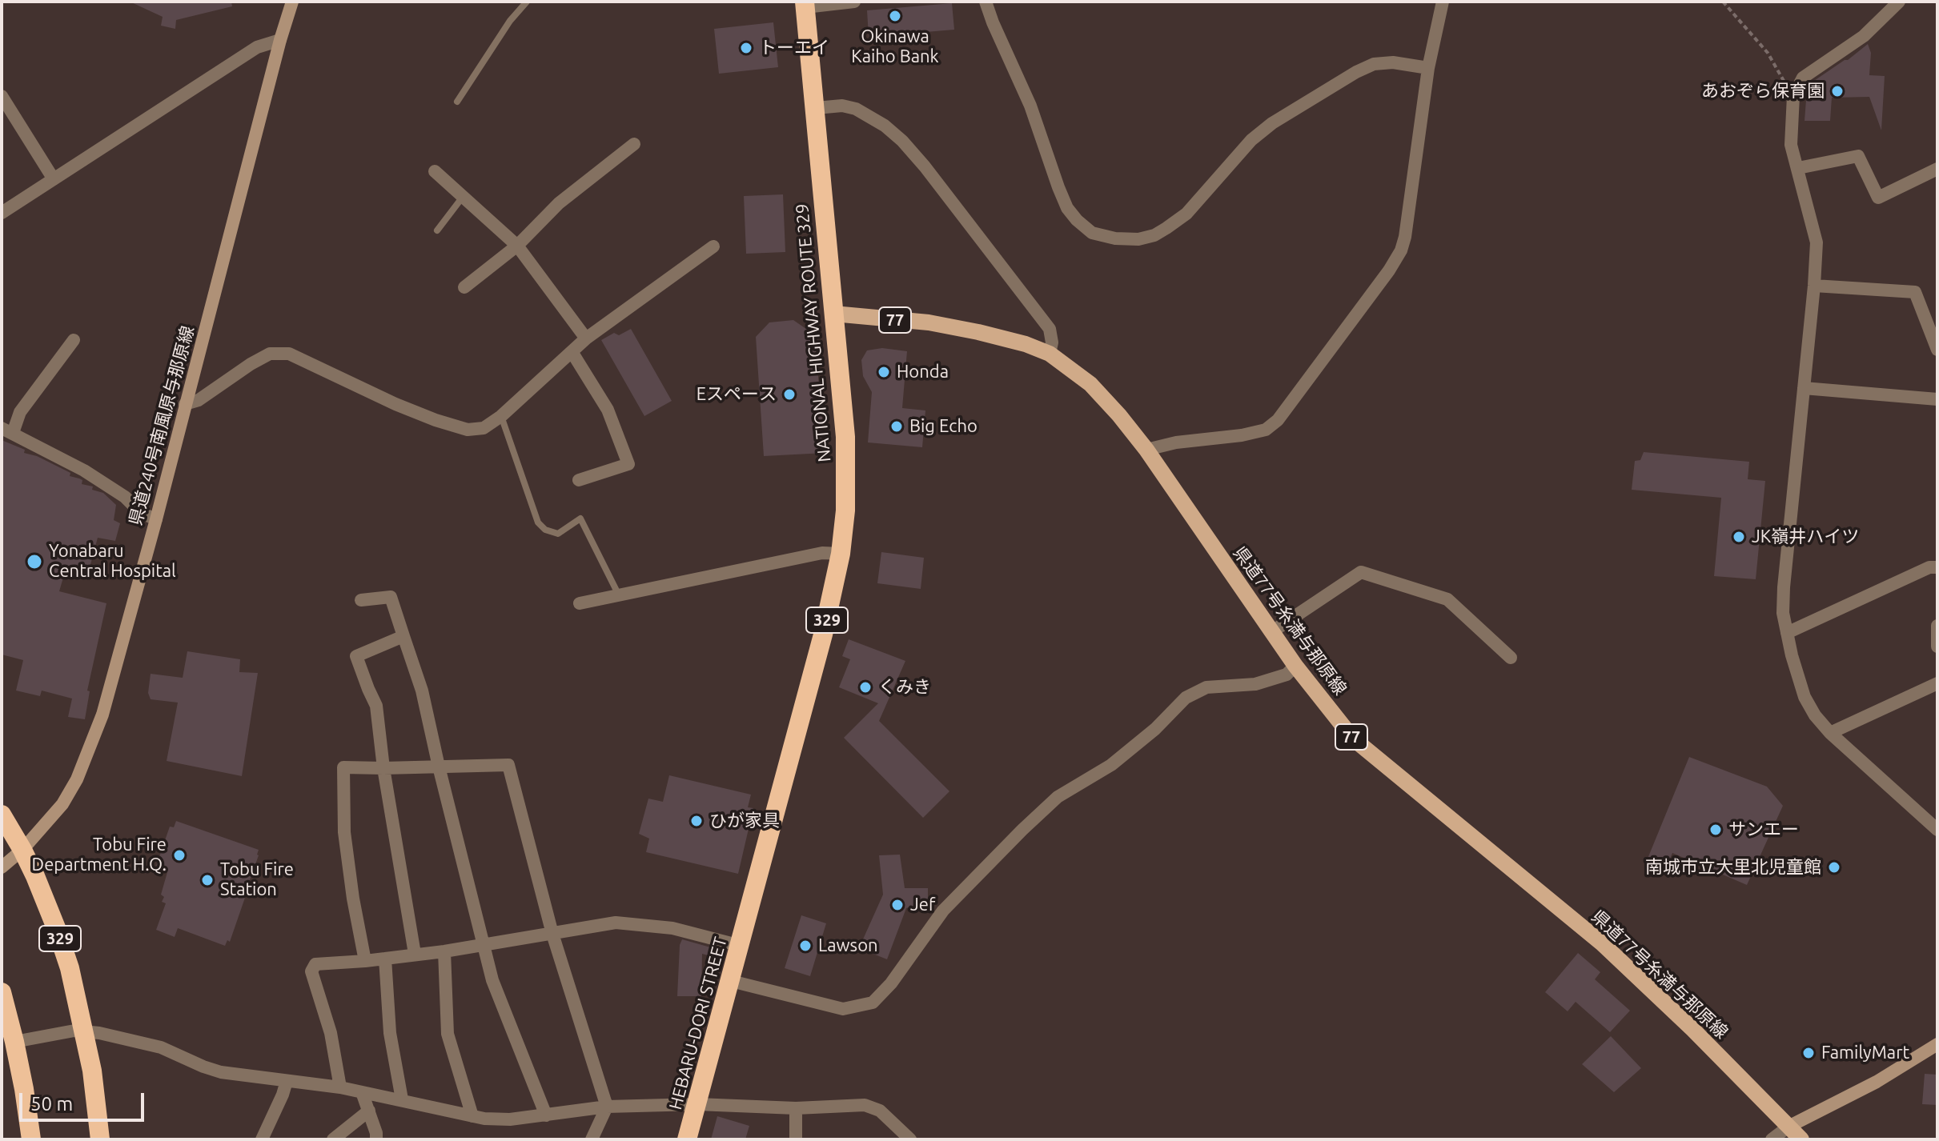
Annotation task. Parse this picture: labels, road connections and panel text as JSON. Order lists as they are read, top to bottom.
{
  "streets": {
    "highway": ["NATIONAL HIGHWAY ROUTE 329", "329", "HEBARU-DORI STREET"],
    "main road": ["77", "県道240号南風原与那原線", "県道77号糸満与那原線"]
  },
  "crossings": [
    ["NATIONAL HIGHWAY ROUTE 329", "県道77号糸満与那原線"],
    ["NATIONAL HIGHWAY ROUTE 329", "HEBARU-DORI STREET"],
    ["県道240号南風原与那原線", "329"]
  ],
  "places": [
    "Okinawa Kaiho Bank",
    "トーエイ",
    "あおぞら保育園",
    "Honda",
    "Eスペース",
    "Big Echo",
    "JK嶺井ハイツ",
    "Yonabaru Central Hospital",
    "くみき",
    "ひが家具",
    "サンエー",
    "Tobu Fire Department H.Q.",
    "南城市立大里北児童館",
    "Tobu Fire Station",
    "Jef",
    "Lawson",
    "FamilyMart"
  ],
  "scale_bar": "50 m"
}
